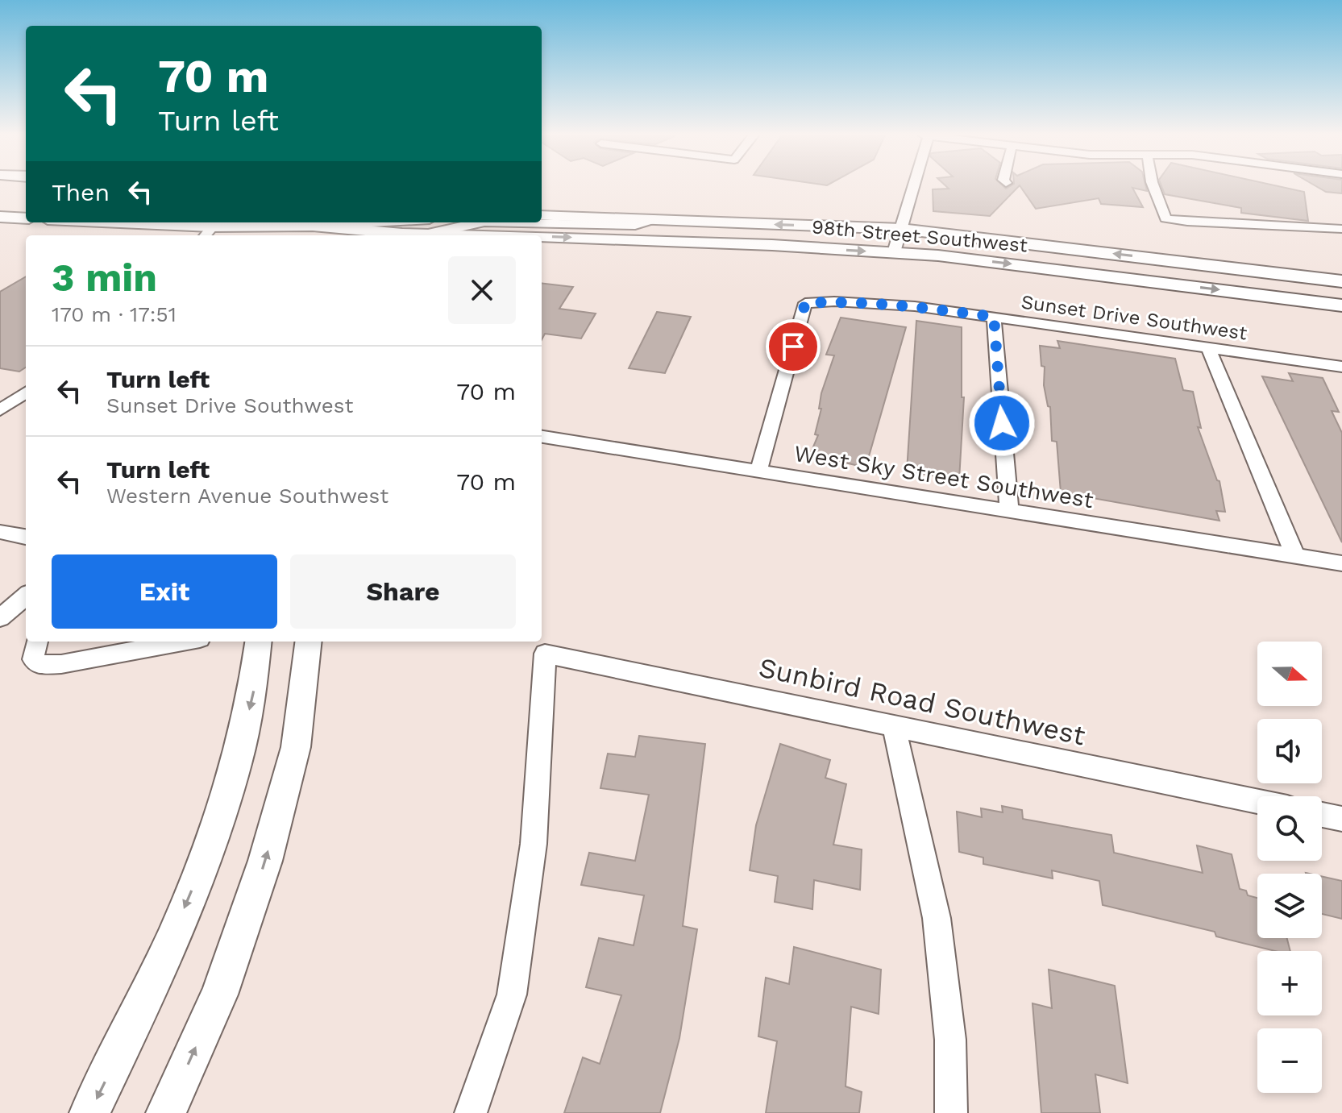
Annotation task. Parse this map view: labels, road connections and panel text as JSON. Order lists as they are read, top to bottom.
{
  "streets": {
    "main road": ["98th Street Southwest"],
    "street": ["Sunset Drive Southwest", "West Sky Street Southwest", "Sunbird Road Southwest"]
  },
  "crossings": [
    ["Sunset Drive Southwest", "West Sky Street Southwest"]
  ],
  "north": "right",
  "page": {
    "turn": ["70 m", "Turn left"],
    "then": "Then",
    "heading": ["3 min", "170 m · 17:51"],
    "list": [
      {
        "name": "Turn left",
        "note": "Sunset Drive Southwest",
        "value": "70 m"
      },
      {
        "name": "Turn left",
        "note": "Western Avenue Southwest",
        "value": "70 m"
      }
    ],
    "buttons": ["Exit", "Share"],
    "map_buttons": ["+", "−"]
  }
}
